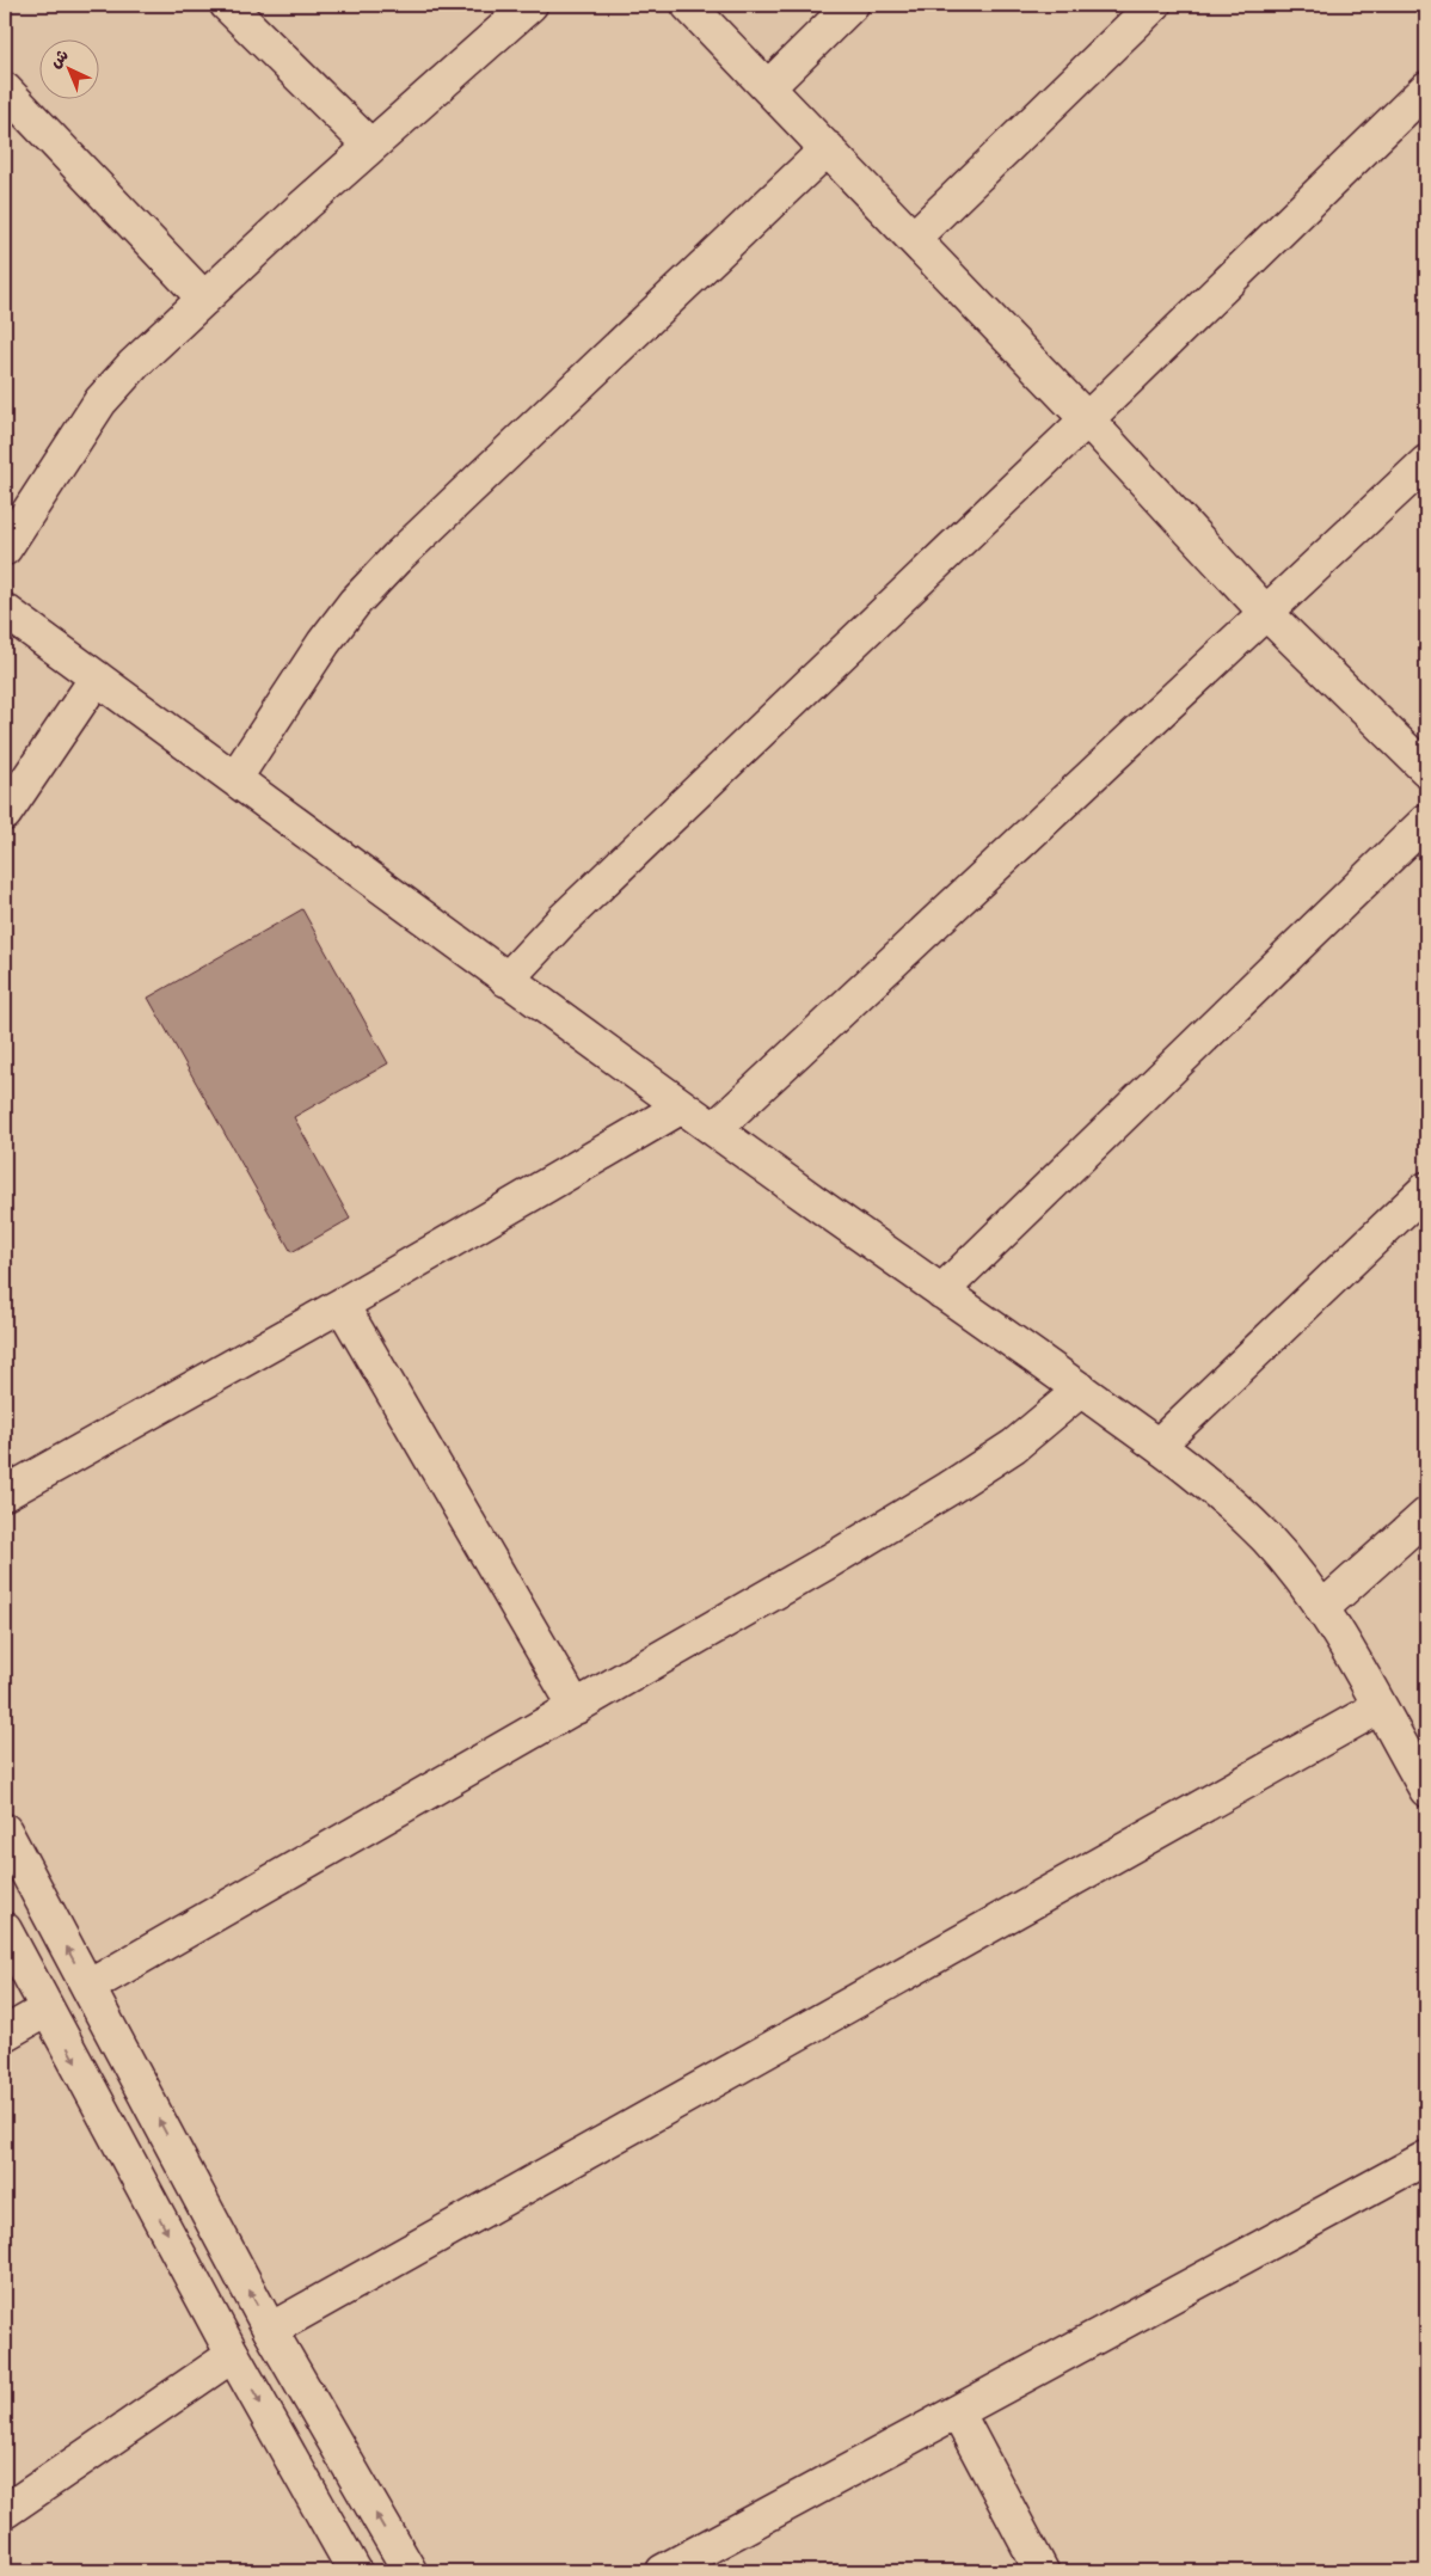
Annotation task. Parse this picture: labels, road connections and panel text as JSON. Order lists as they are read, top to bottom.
{
  "north": "top left"
}
